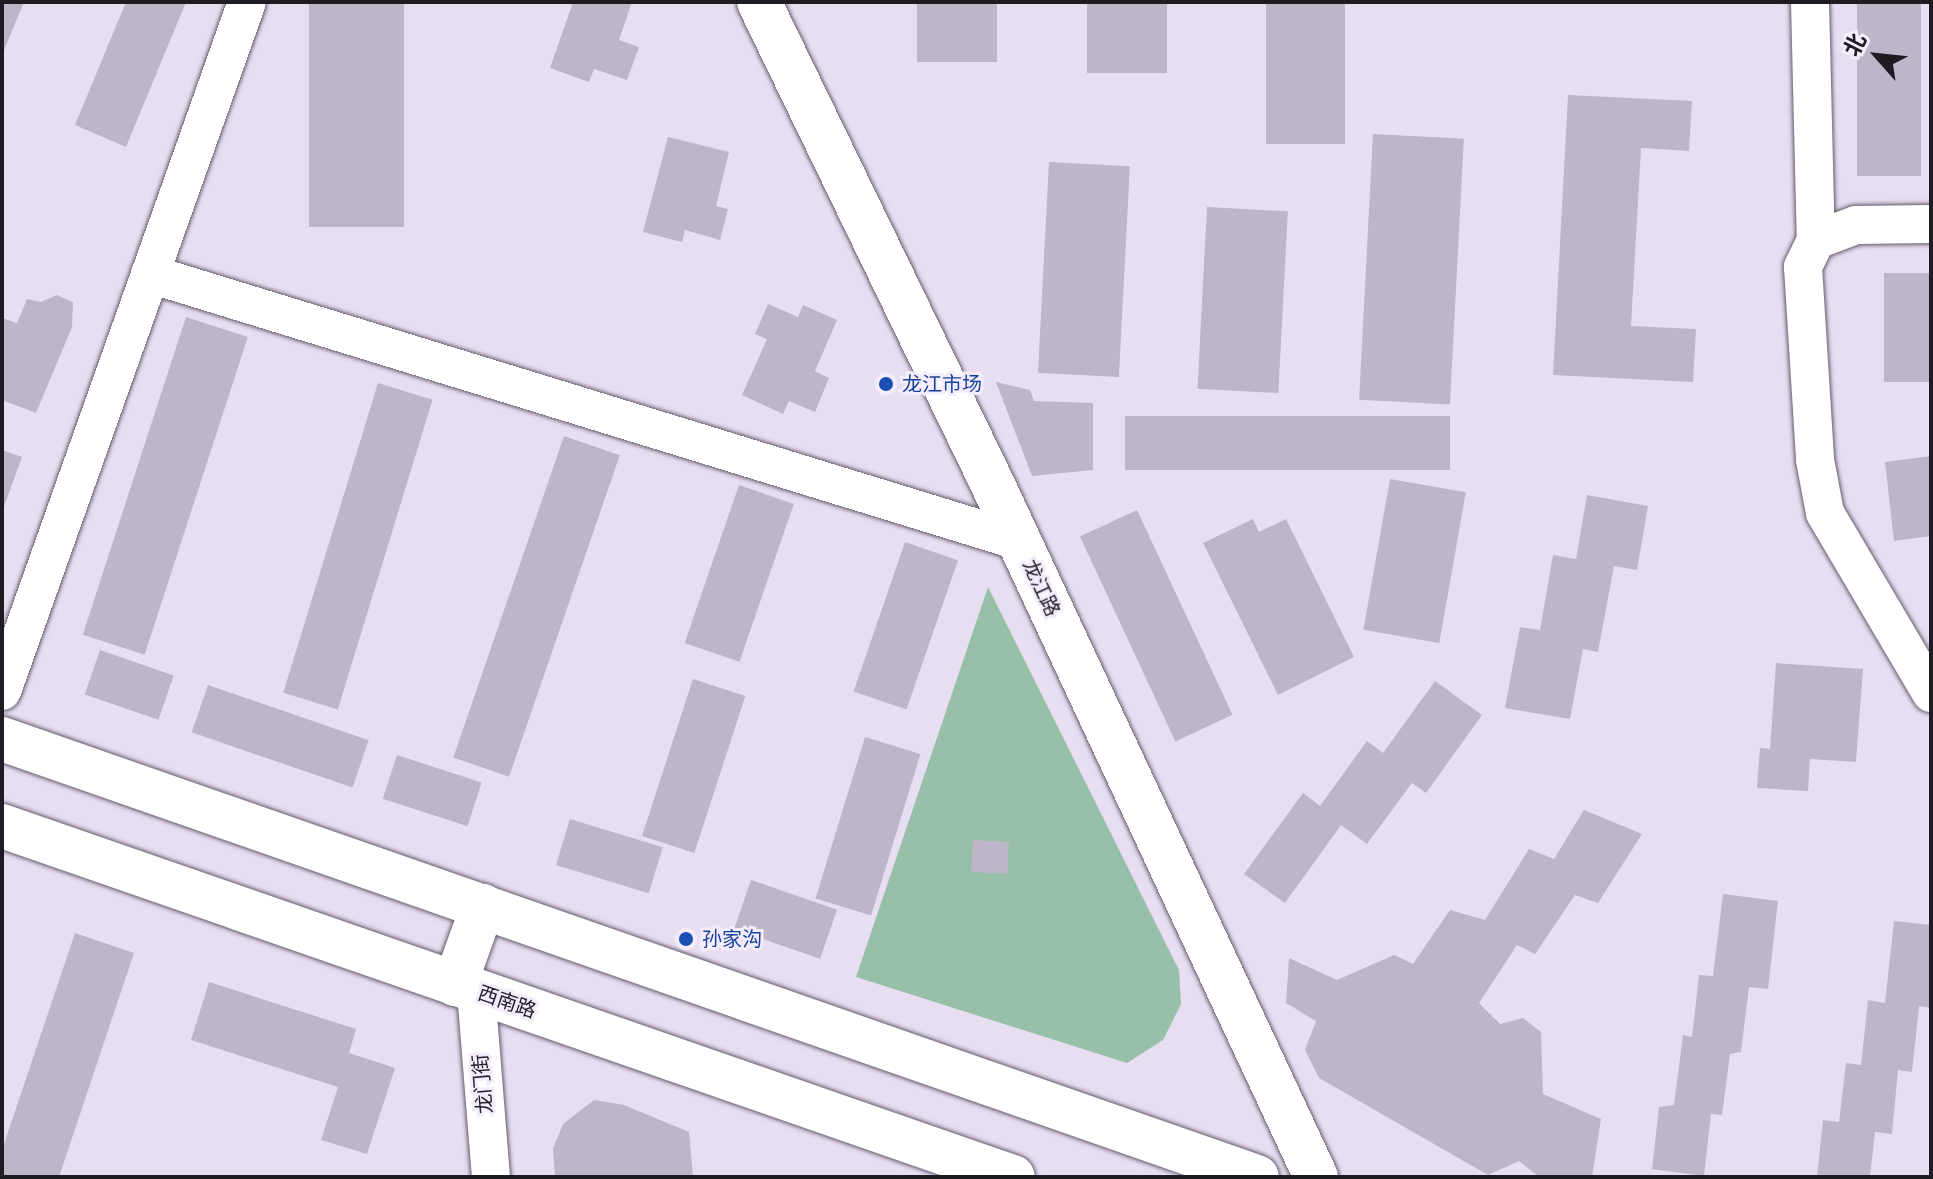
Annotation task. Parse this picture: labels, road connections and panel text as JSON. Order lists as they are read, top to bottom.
{
  "streets": {
    "main road": ["龙江路", "西南路"],
    "street": ["龙门街"]
  },
  "crossings": [
    ["西南路", "龙门街"]
  ],
  "places": ["龙江市场", "孙家沟"],
  "north": "top left"
}
